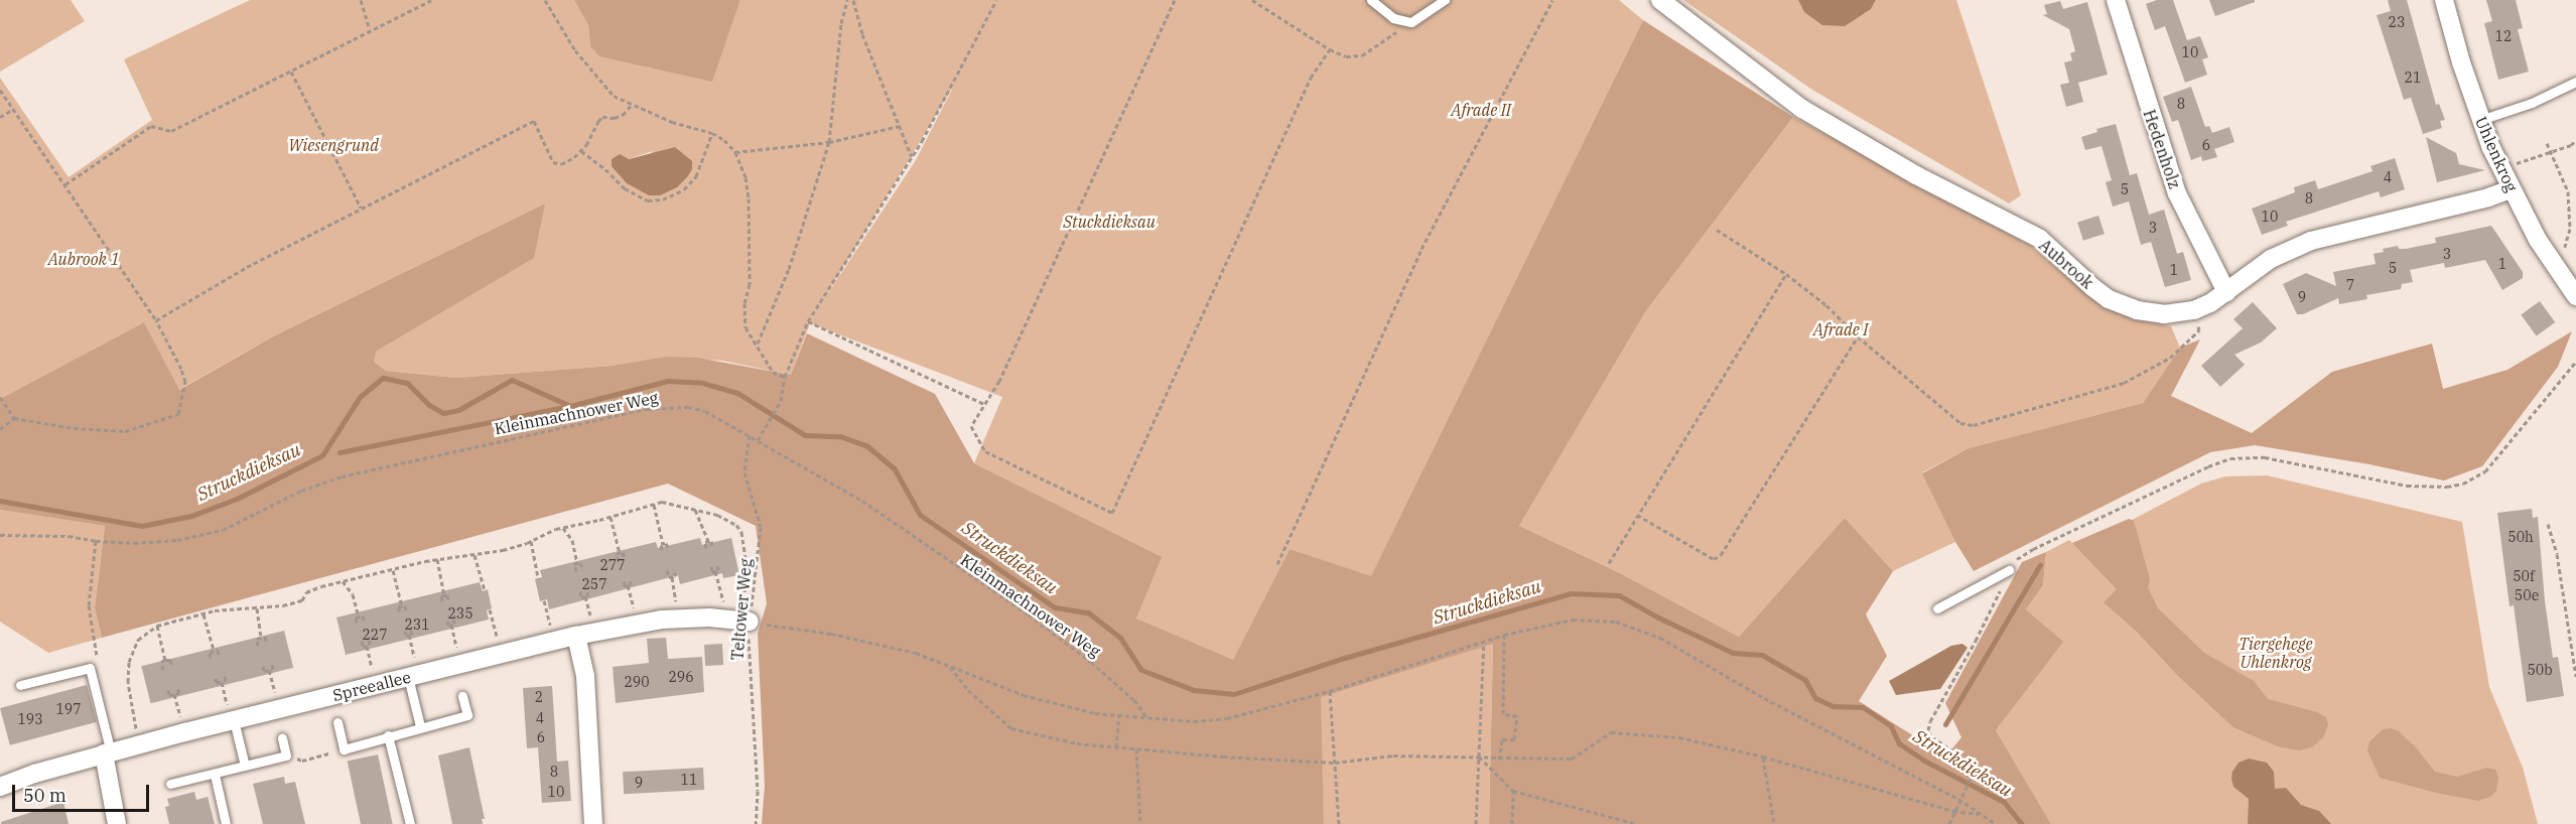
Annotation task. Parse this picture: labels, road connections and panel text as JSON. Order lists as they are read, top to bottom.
{
  "streets": {
    "street": [
      "Hedenholz",
      "Uhlenkrog",
      "Aubrook",
      "Spreeallee"
    ],
    "path": ["Kleinmachnower Weg", "Teltower Weg"]
  },
  "crossings": [
    ["Hedenholz", "Aubrook"],
    ["Uhlenkrog", "Aubrook"],
    ["Kleinmachnower Weg", "Teltower Weg"],
    ["Teltower Weg", "Spreeallee"]
  ],
  "water": ["Struckdieksau"],
  "parks": [
    "Afrade II",
    "Wiesengrund",
    "Stuckdieksau",
    "Aubrook 1",
    "Afrade I",
    "Tiergehege Uhlenkrog"
  ],
  "house_numbers": [
    "23",
    "12",
    "10",
    "21",
    "8",
    "6",
    "4",
    "5",
    "8",
    "10",
    "3",
    "3",
    "1",
    "5",
    "1",
    "7",
    "9",
    "50h",
    "277",
    "50f",
    "257",
    "50e",
    "235",
    "231",
    "227",
    "50b",
    "296",
    "290",
    "2",
    "197",
    "4",
    "193",
    "6",
    "8",
    "11",
    "9",
    "10"
  ],
  "scale_bar": "50 m"
}
